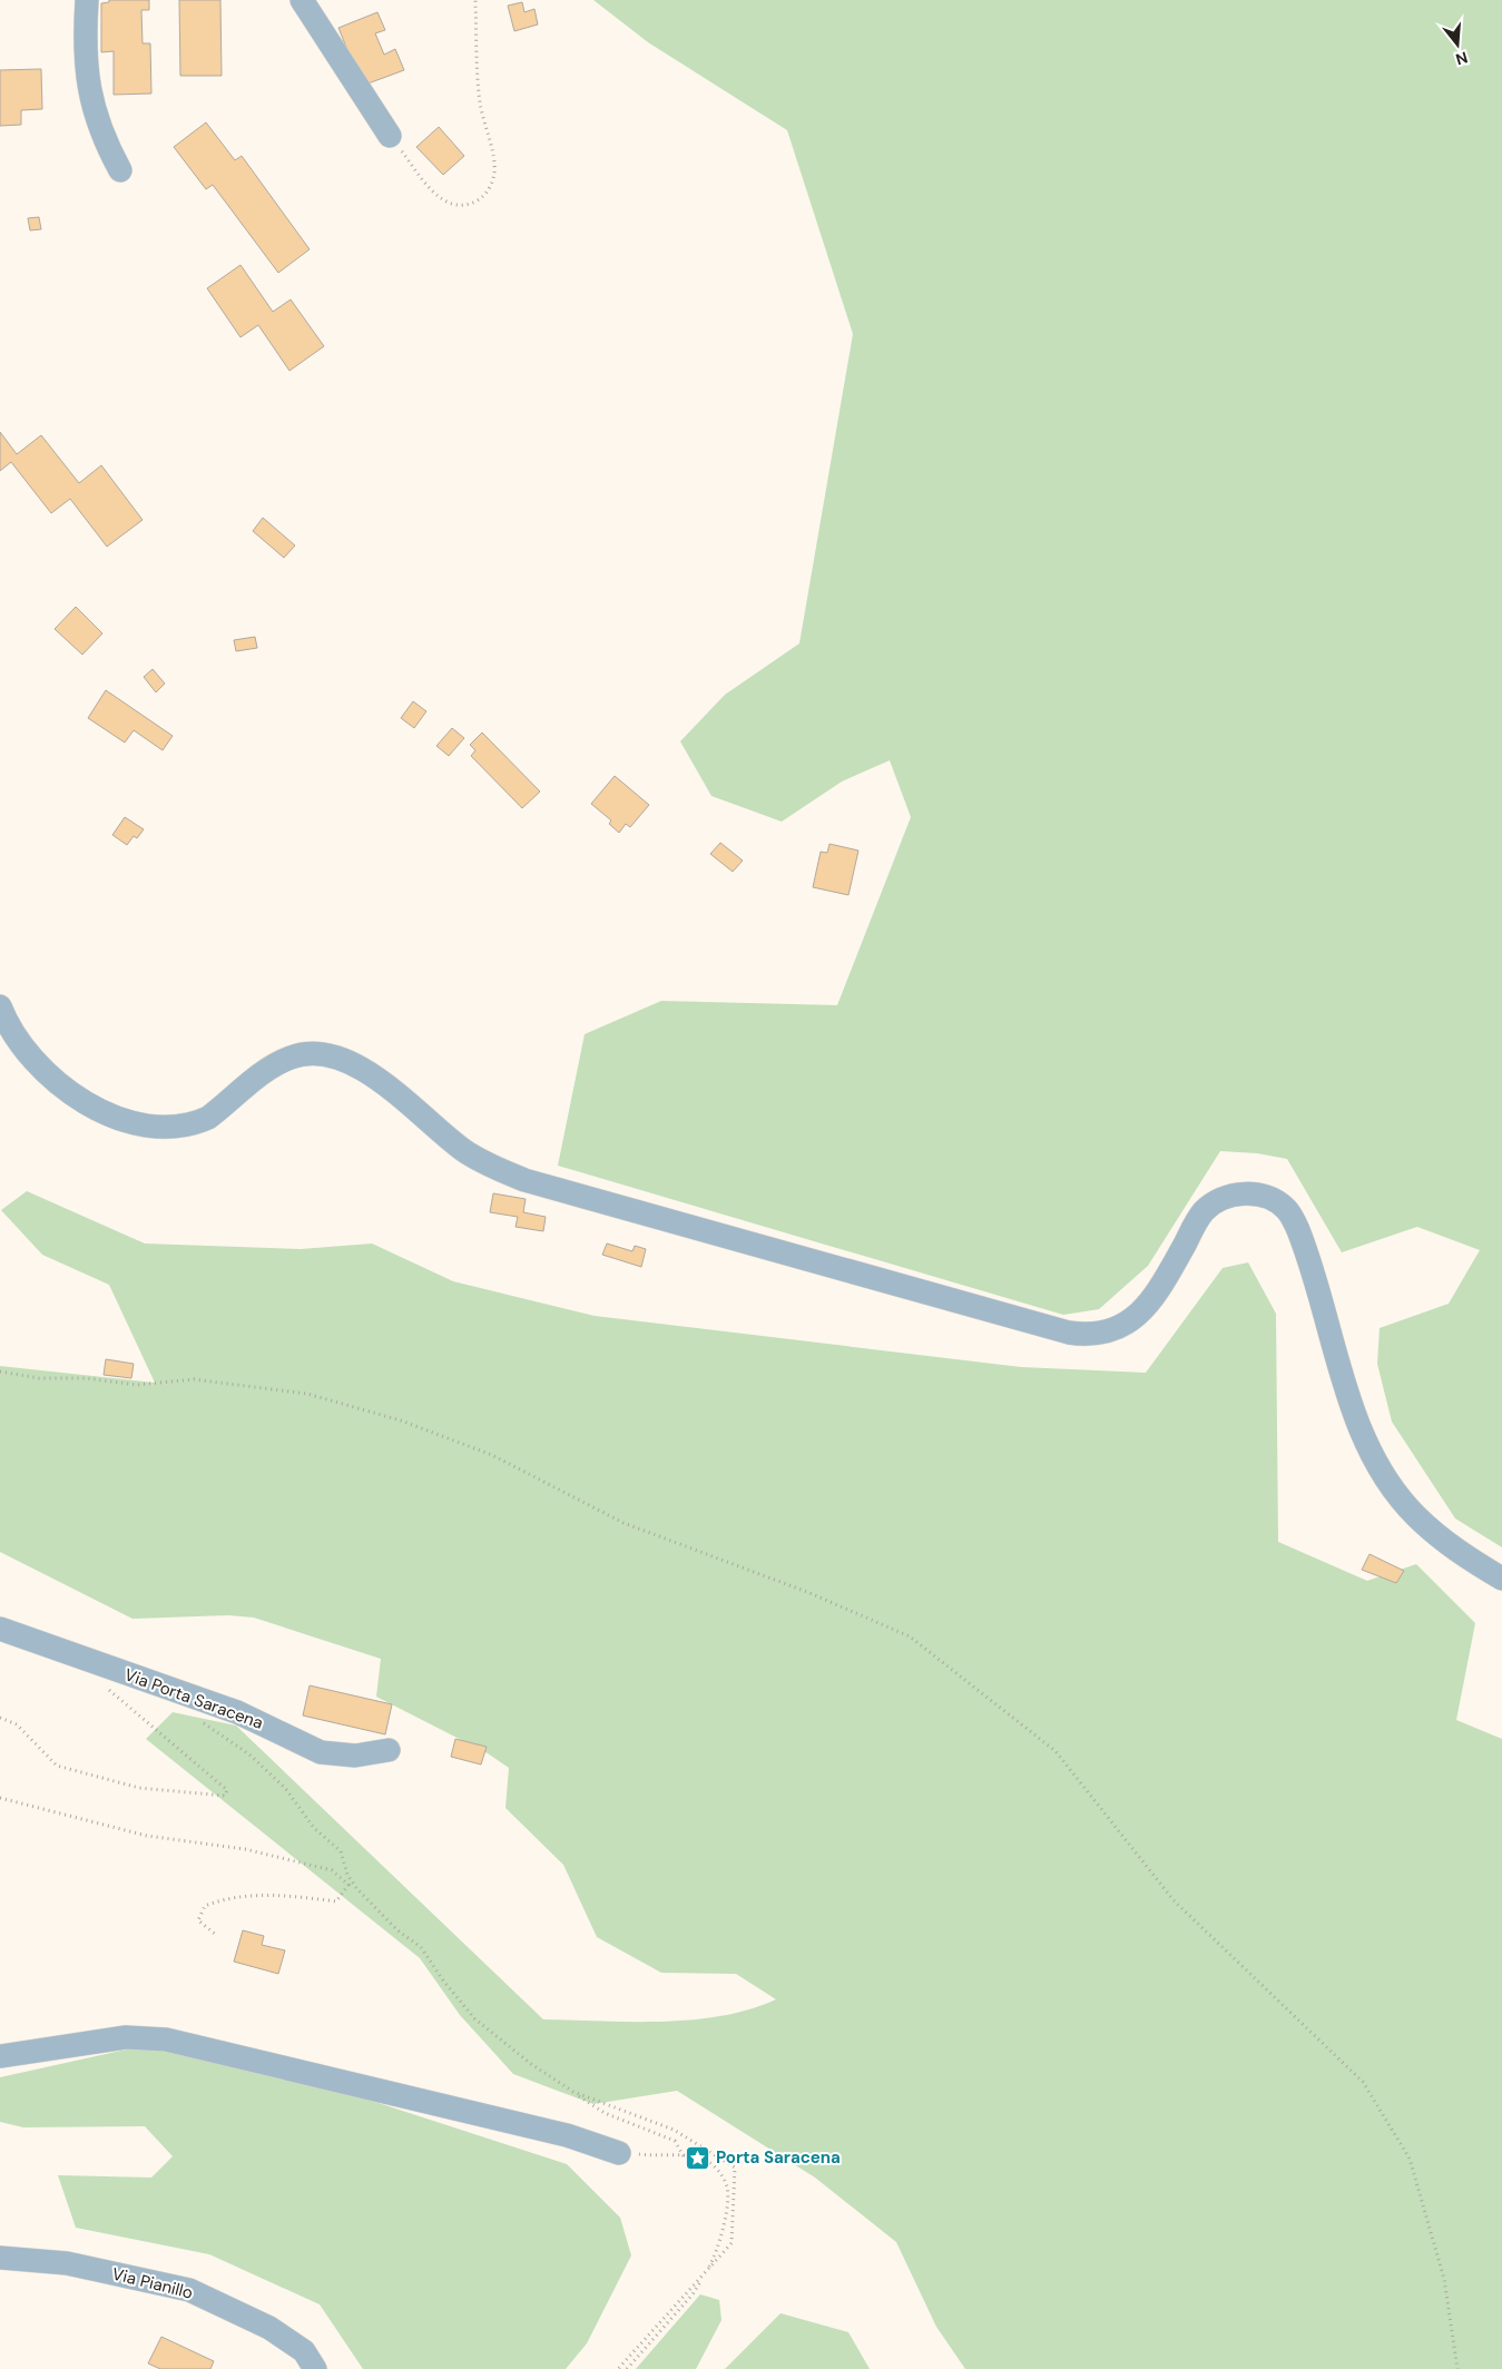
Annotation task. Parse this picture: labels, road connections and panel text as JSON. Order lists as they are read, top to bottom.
{
  "streets": {
    "street": ["Via Porta Saracena", "Via Pianillo"]
  },
  "places": {
    "place": ["Porta Saracena"]
  },
  "north": "bottom"
}
